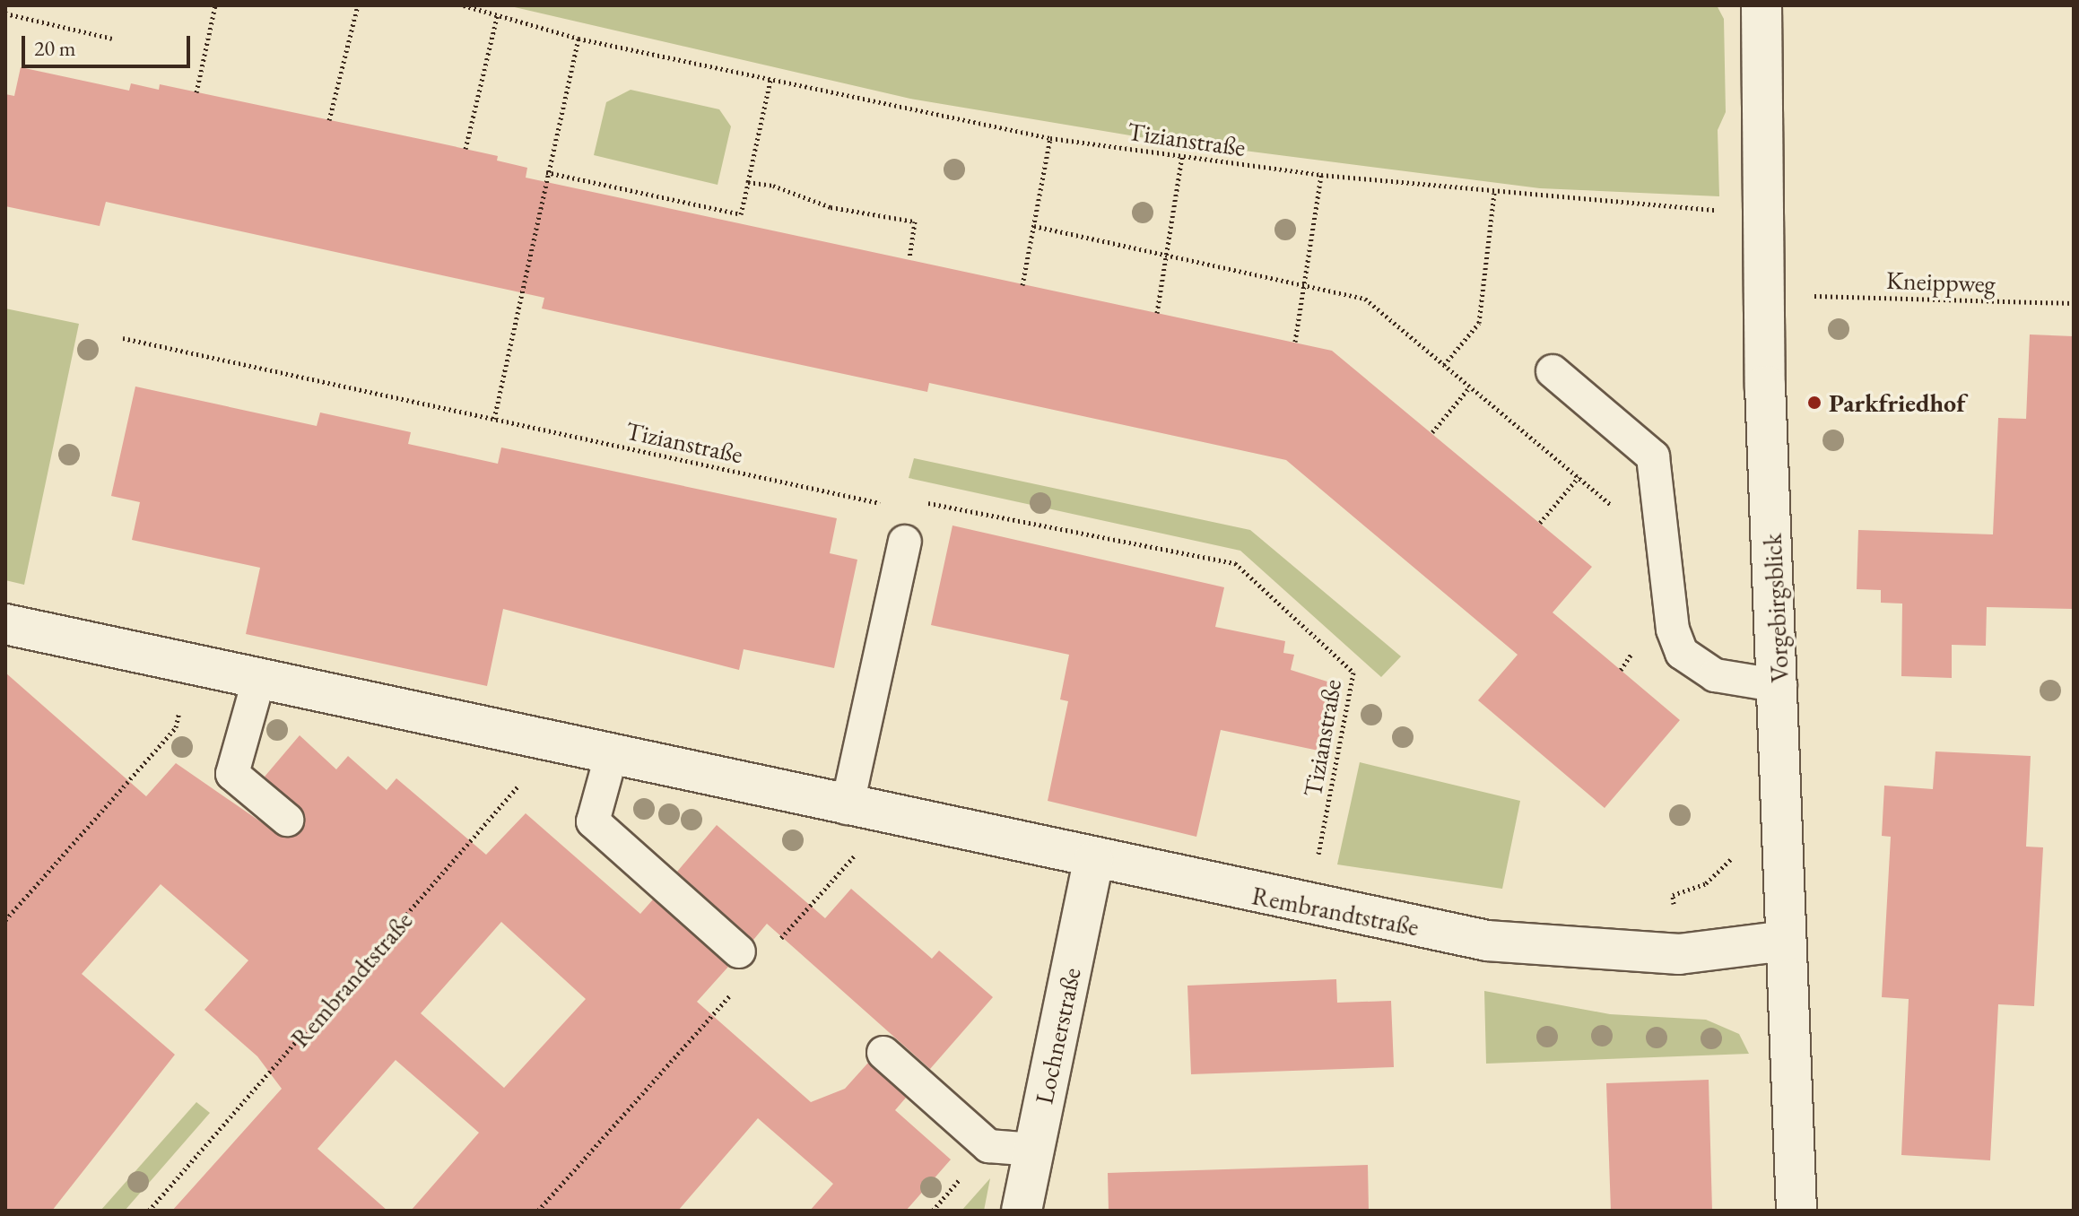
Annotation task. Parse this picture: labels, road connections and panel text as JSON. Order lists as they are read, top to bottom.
{
  "streets": {
    "street": ["Vorgebirgsblick", "Rembrandtstraße", "Lochnerstraße"],
    "path": ["Tizianstraße", "Kneippweg"]
  },
  "crossings": [
    ["Tizianstraße", "Vorgebirgsblick"],
    ["Tizianstraße", "Rembrandtstraße"],
    ["Vorgebirgsblick", "Rembrandtstraße"],
    ["Rembrandtstraße", "Lochnerstraße"]
  ],
  "places": ["Parkfriedhof"],
  "scale_bar": "20 m"
}
